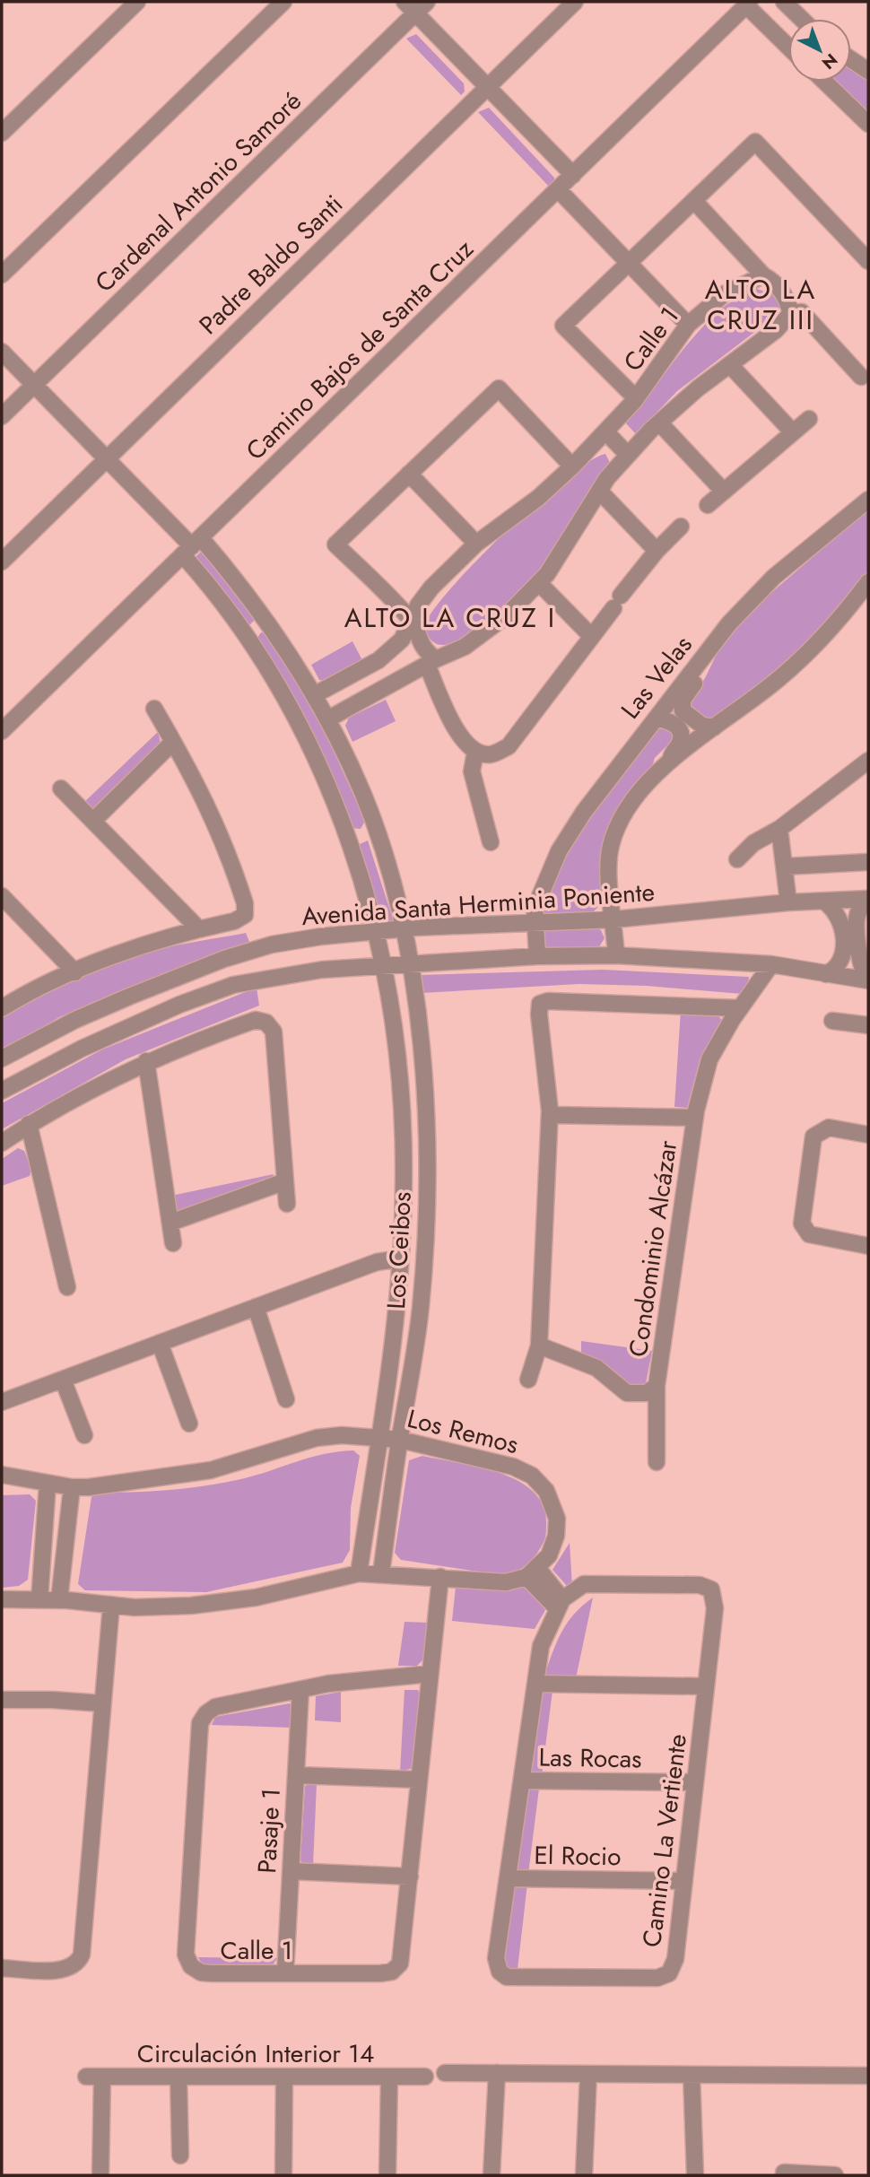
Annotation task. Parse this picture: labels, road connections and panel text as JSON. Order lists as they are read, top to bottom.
{
  "streets": {
    "street": [
      "Cardenal Antonio Samoré",
      "Padre Baldo Santi",
      "Calle 1",
      "Camino Bajos de Santa Cruz",
      "Las Velas",
      "Avenida Santa Herminia Poniente",
      "Condominio Alcázar",
      "Los Ceibos",
      "Los Remos",
      "Las Rocas",
      "Pasaje 1",
      "Camino La Vertiente",
      "El Rocio",
      "Circulación Interior 14"
    ]
  },
  "crossings": [
    ["Calle 1", "Los Ceibos"],
    ["Calle 1", "Pasaje 1"],
    ["Camino Bajos de Santa Cruz", "Los Ceibos"],
    ["Las Velas", "Avenida Santa Herminia Poniente"],
    ["Avenida Santa Herminia Poniente", "Los Ceibos"],
    ["Los Ceibos", "Los Remos"],
    ["Las Rocas", "Camino La Vertiente"],
    ["Camino La Vertiente", "El Rocio"]
  ],
  "districts": ["ALTO LA CRUZ III", "ALTO LA CRUZ I"],
  "north": "bottom right"
}
